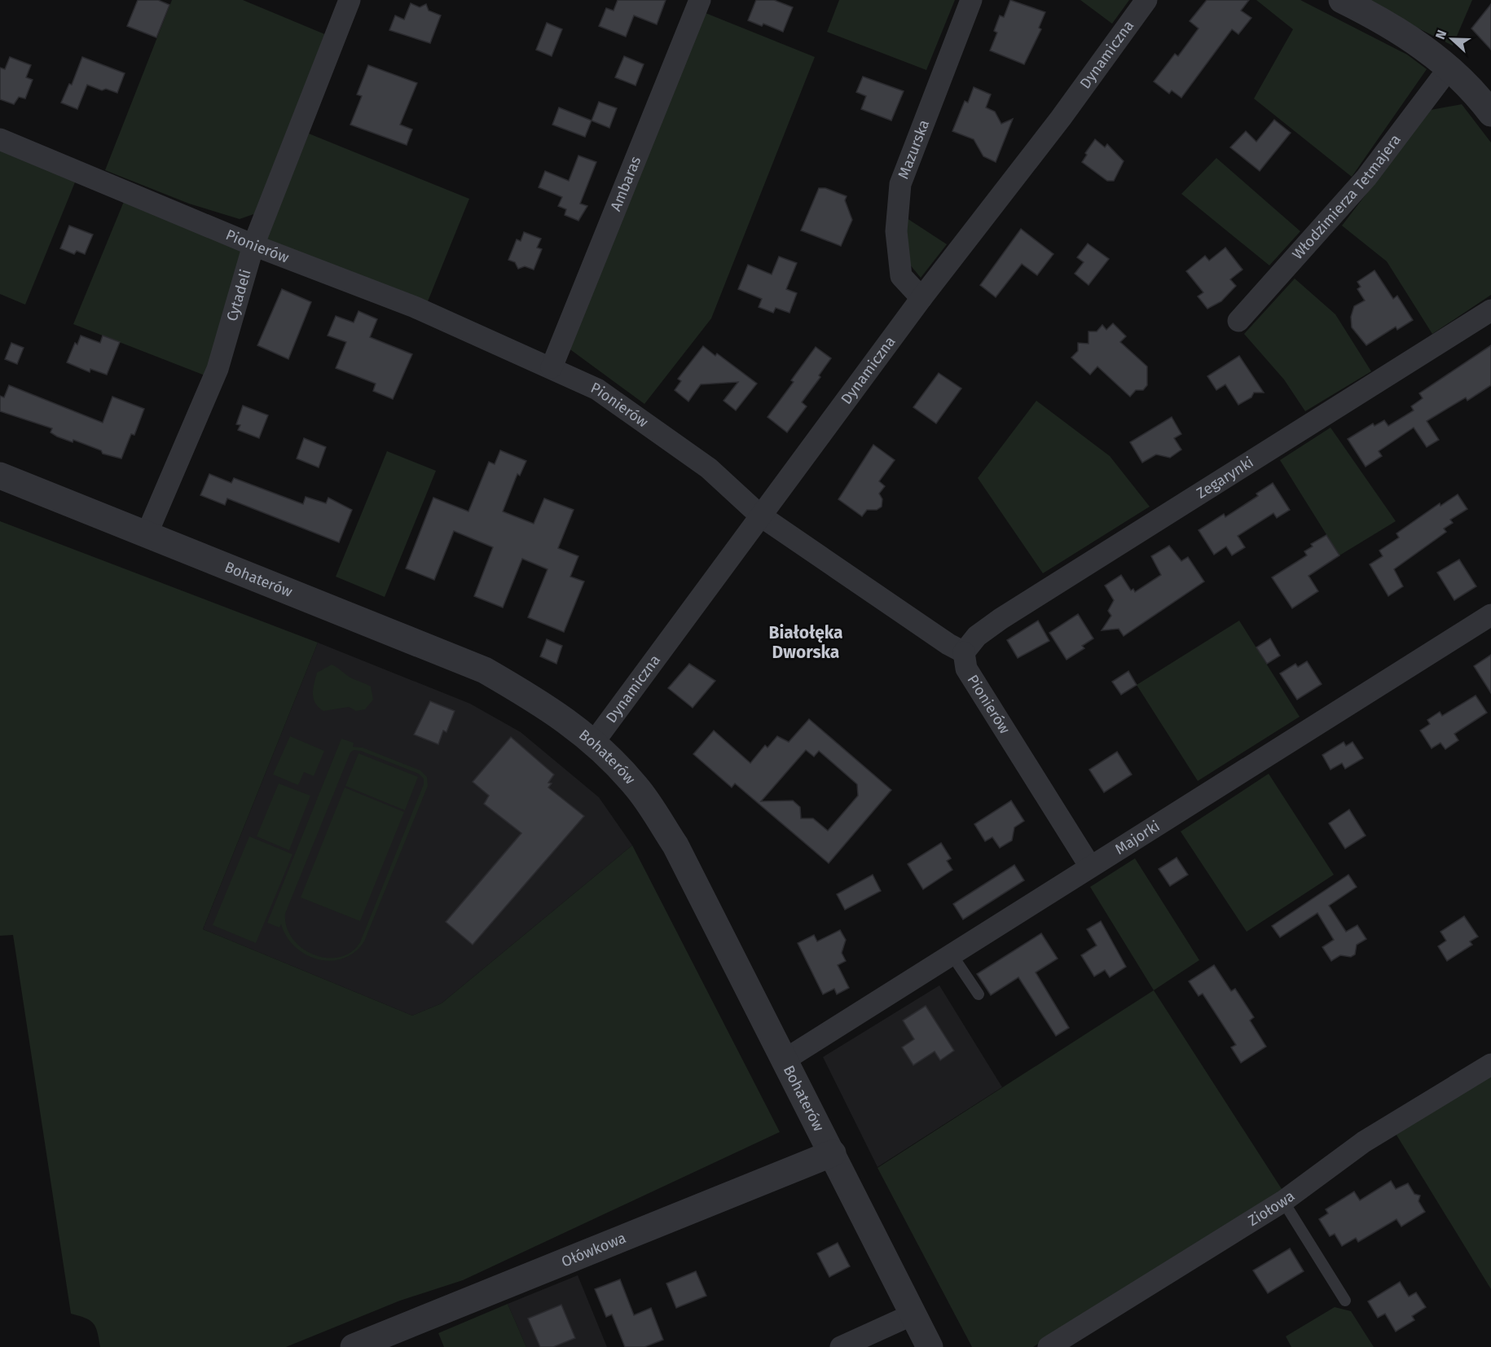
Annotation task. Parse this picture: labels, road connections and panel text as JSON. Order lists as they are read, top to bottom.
{
  "streets": {
    "street": [
      "Dynamiczna",
      "Mazurska",
      "Ambaras",
      "Włodzimierza Tetmajera",
      "Pionierów",
      "Cytadeli",
      "Zegarynki",
      "Bohaterów",
      "Majorki",
      "Ziołowa",
      "Ołówkowa"
    ]
  },
  "crossings": [
    ["Dynamiczna", "Mazurska"],
    ["Dynamiczna", "Pionierów"],
    ["Dynamiczna", "Bohaterów"],
    ["Ambaras", "Pionierów"],
    ["Pionierów", "Cytadeli"],
    ["Pionierów", "Zegarynki"],
    ["Pionierów", "Majorki"],
    ["Cytadeli", "Bohaterów"],
    ["Bohaterów", "Majorki"],
    ["Bohaterów", "Ołówkowa"]
  ],
  "districts": ["Białołęka Dworska"],
  "north": "left"
}
